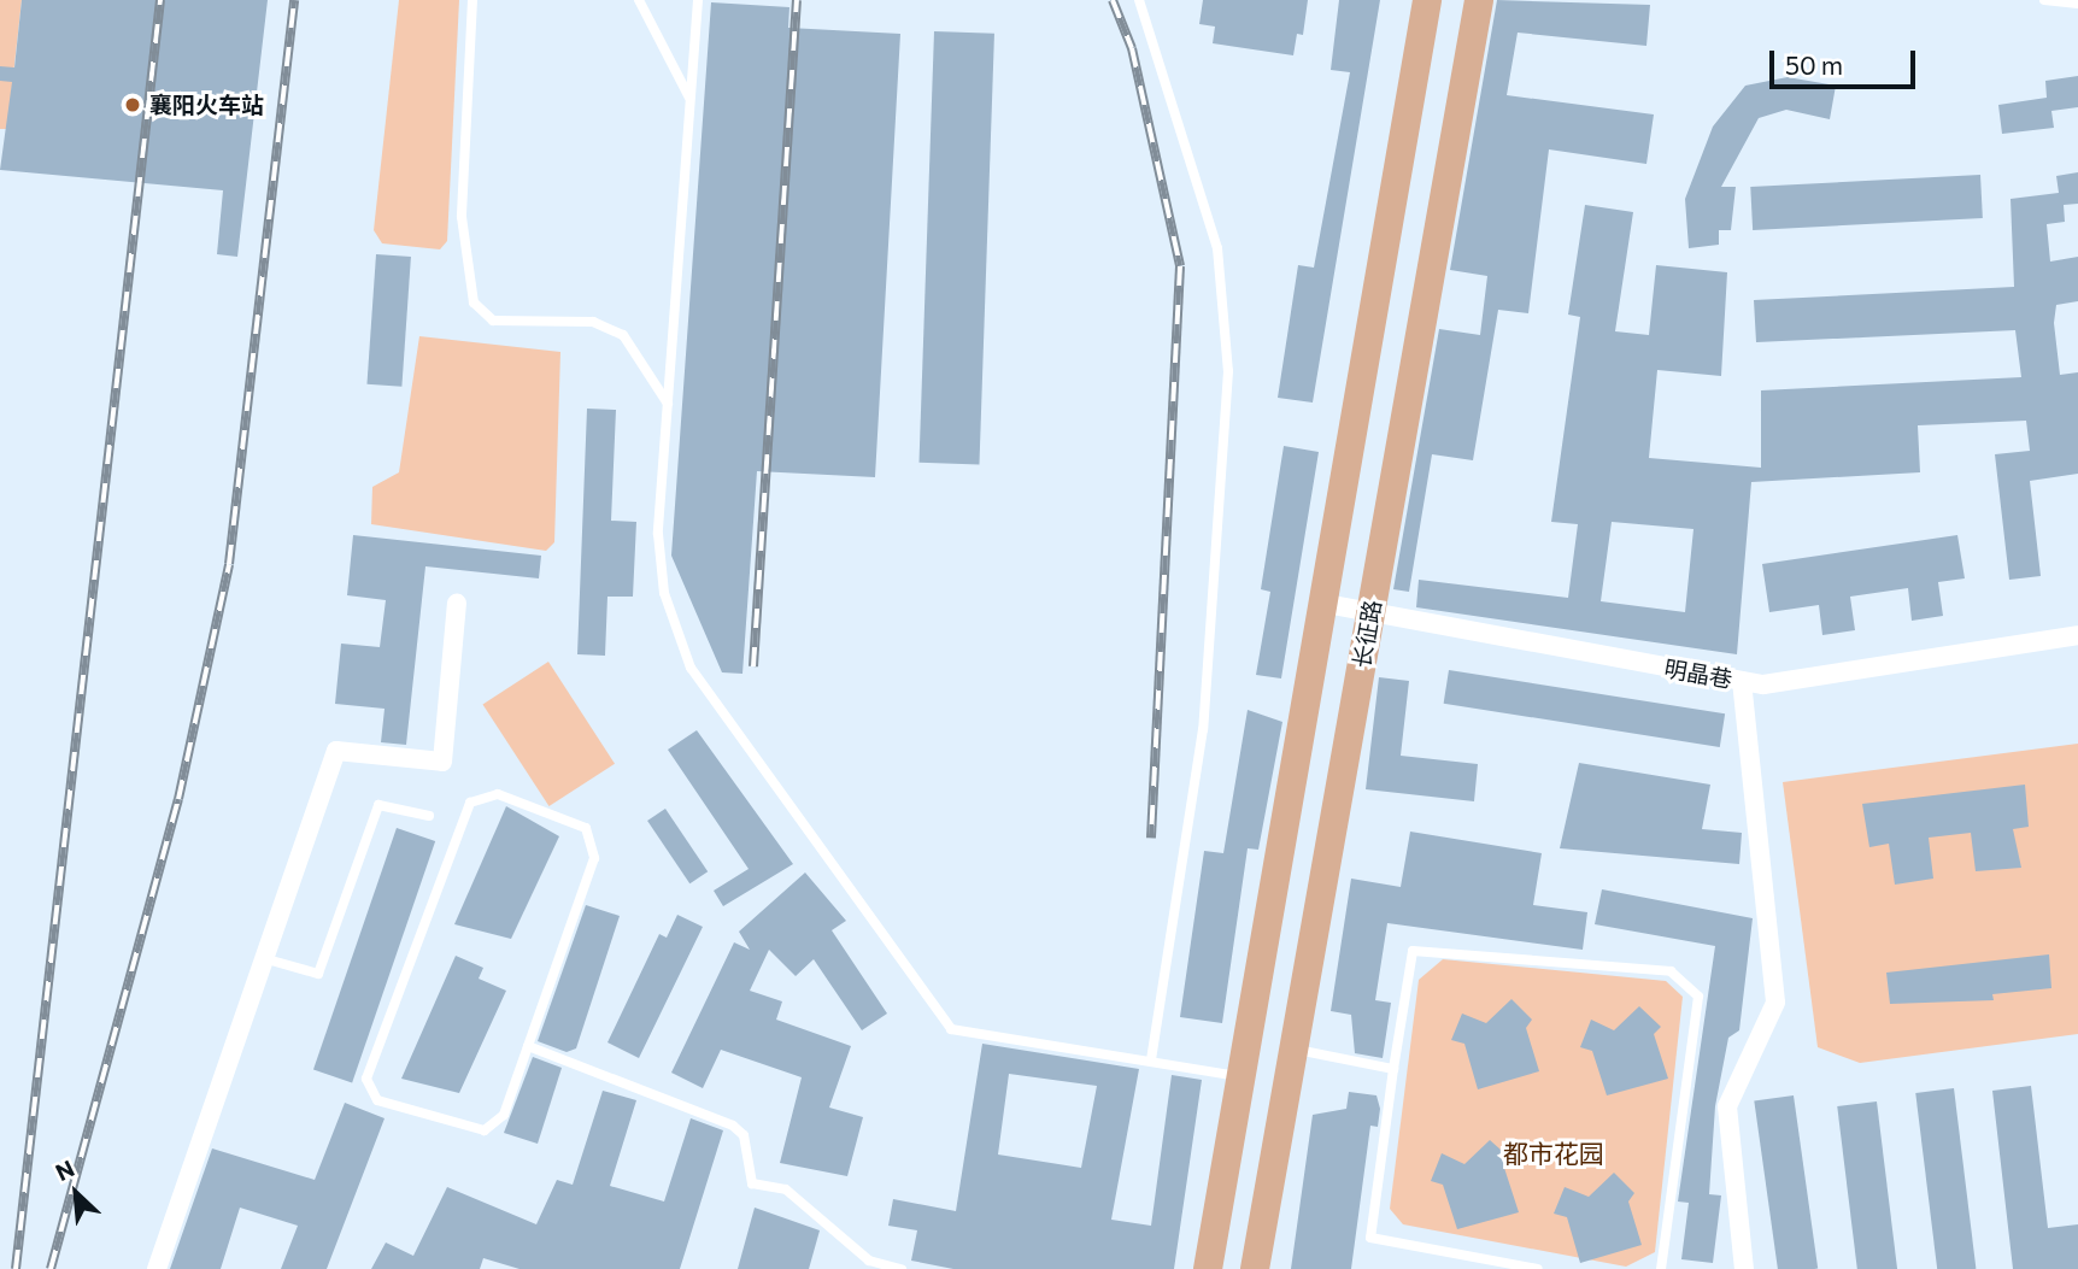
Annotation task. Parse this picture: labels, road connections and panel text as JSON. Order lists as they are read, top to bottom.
{
  "streets": {
    "main road": ["长征路"],
    "street": ["明晶巷"]
  },
  "crossings": [
    ["长征路", "明晶巷"]
  ],
  "districts": ["都市花园"],
  "places": ["襄阳火车站"],
  "scale_bar": "50 m",
  "north": "top left"
}
